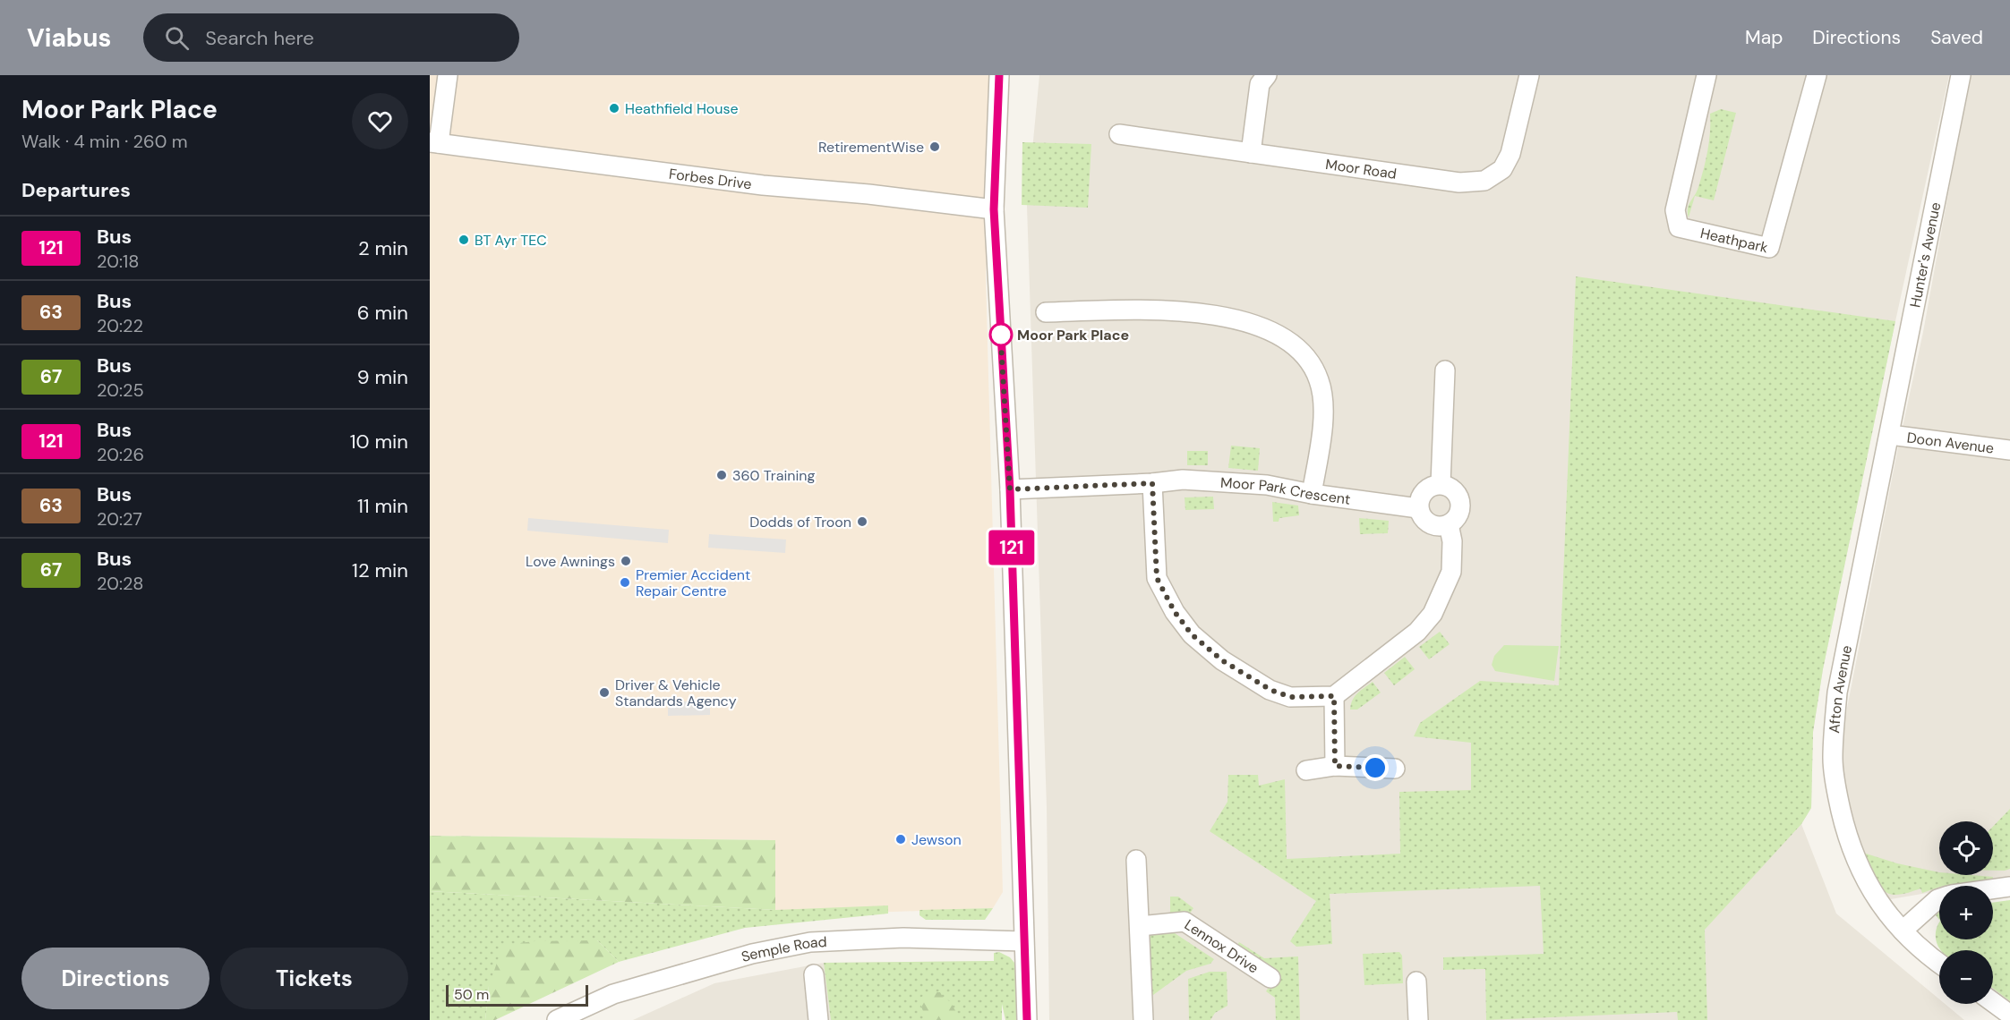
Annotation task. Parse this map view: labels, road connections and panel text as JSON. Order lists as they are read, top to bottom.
{
  "streets": {
    "street": [
      "Moor Road",
      "Forbes Drive",
      "Heathpark",
      "Hunter's Avenue",
      "Doon Avenue",
      "Moor Park Crescent",
      "Afton Avenue",
      "Lennox Drive",
      "Semple Road"
    ]
  },
  "crossings": [
    ["Hunter's Avenue", "Doon Avenue"],
    ["Hunter's Avenue", "Afton Avenue"],
    ["Doon Avenue", "Afton Avenue"]
  ],
  "places": [
    "Heathfield House",
    "RetirementWise",
    "BT Ayr TEC",
    "Moor Park Place",
    "360 Training",
    "Dodds of Troon",
    "Love Awnings",
    "Premier Accident Repair Centre",
    "Driver & Vehicle Standards Agency",
    "Jewson"
  ],
  "lines": ["bus line 121"],
  "scale_bar": "50 m",
  "page": {
    "header": "Viabus",
    "search": "Search here",
    "nav": ["Map", "Directions", "Saved"],
    "heading": [
      ["Moor Park Place", "Walk · 4 min · 260 m"],
      "Departures"
    ],
    "on_map": "121",
    "list": [
      {
        "mark": "121",
        "name": "Bus",
        "note": "20:18",
        "value": "2 min"
      },
      {
        "mark": "63",
        "name": "Bus",
        "note": "20:22",
        "value": "6 min"
      },
      {
        "mark": "67",
        "name": "Bus",
        "note": "20:25",
        "value": "9 min"
      },
      {
        "mark": "121",
        "name": "Bus",
        "note": "20:26",
        "value": "10 min"
      },
      {
        "mark": "63",
        "name": "Bus",
        "note": "20:27",
        "value": "11 min"
      },
      {
        "mark": "67",
        "name": "Bus",
        "note": "20:28",
        "value": "12 min"
      }
    ],
    "map_buttons": ["+", "−"],
    "buttons": ["Directions", "Tickets"],
    "scale": "50 m"
  }
}
